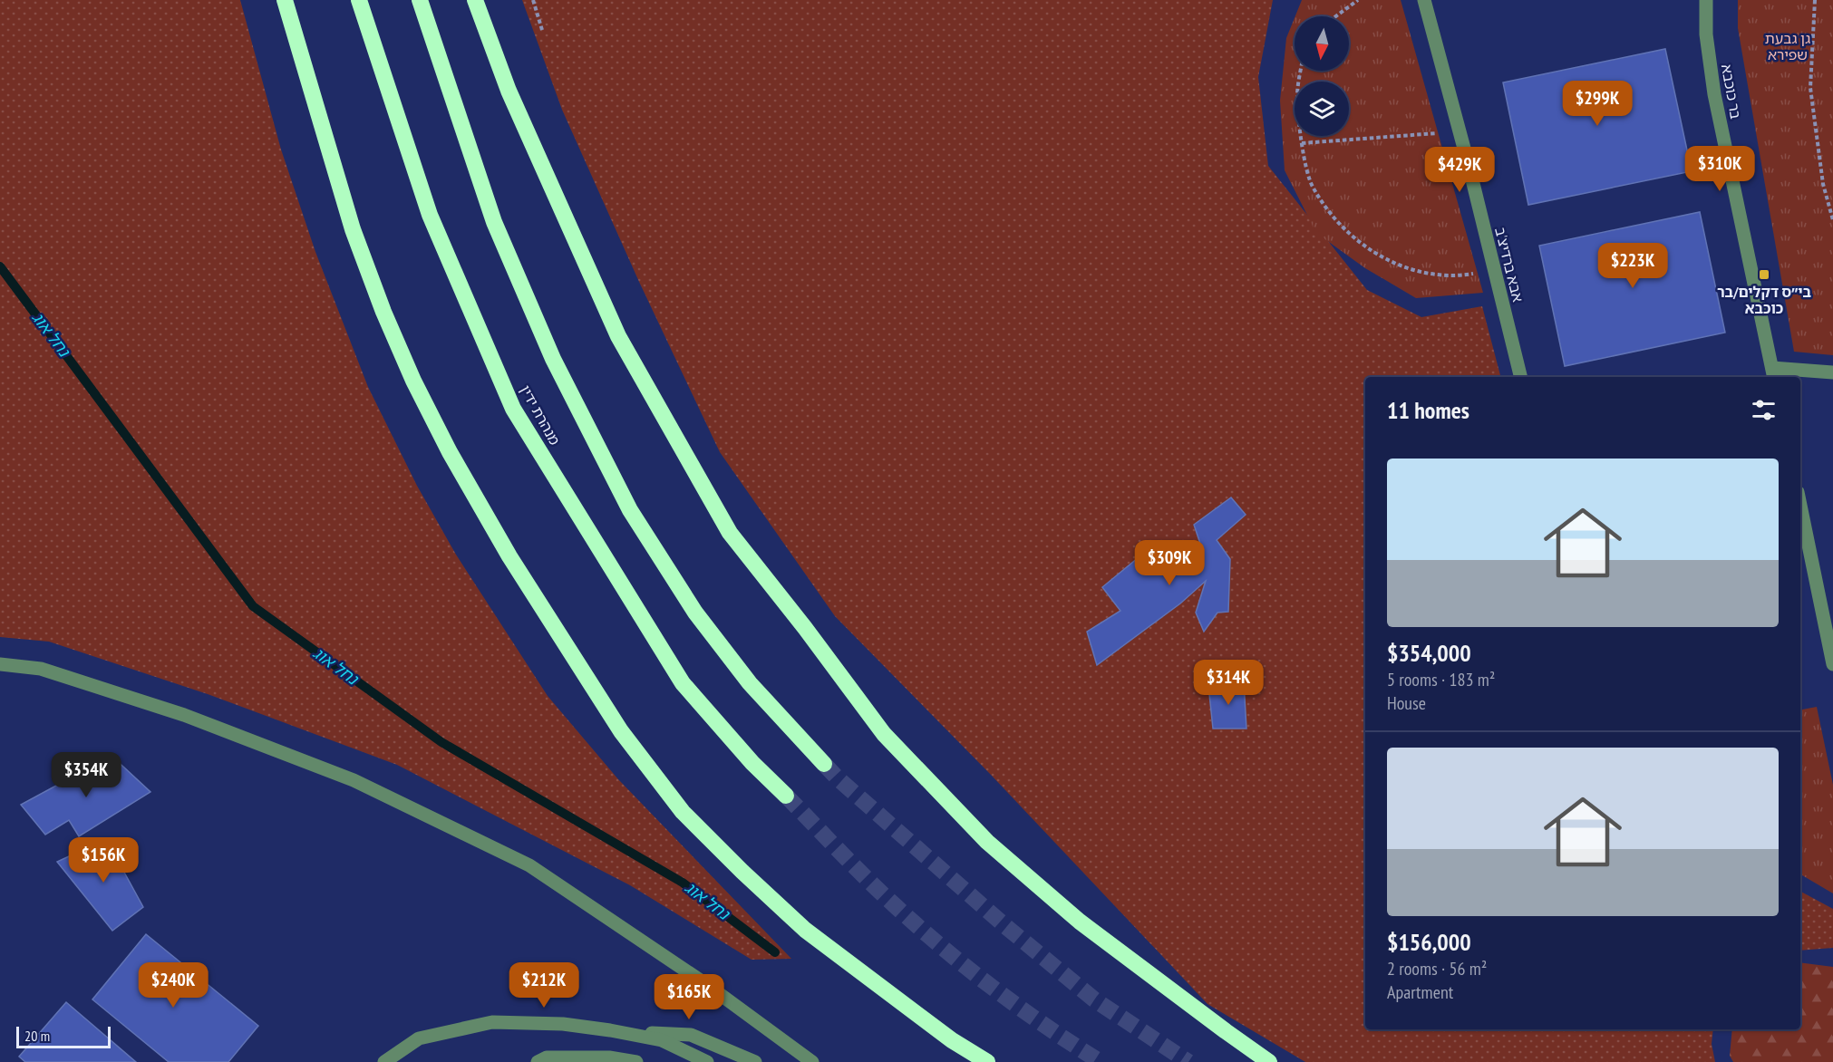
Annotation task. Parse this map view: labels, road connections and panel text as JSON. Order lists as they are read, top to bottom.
{
  "streets": {
    "highway": ["מנהרת ידין"],
    "street": ["בר כוכבא", "אבא ברדיצ'ב"]
  },
  "water": ["נחל אוג"],
  "parks": ["גן גבעת שפירא"],
  "places": {
    "transit": ["בי״ס דקלים/בר כוכבא"]
  },
  "scale_bar": "20 m",
  "north": "bottom",
  "page": {
    "price": [
      "$299K",
      "$310K",
      "$429K",
      "$223K",
      "$309K",
      "$314K",
      "$354K",
      "$156K",
      "$240K",
      "$212K",
      "$165K"
    ],
    "heading": "11 homes",
    "list": [
      {
        "name": "$354,000",
        "note": "5 rooms · 183 m² · House"
      },
      {
        "name": "$156,000",
        "note": "2 rooms · 56 m² · Apartment"
      }
    ],
    "scale": "20 m"
  }
}
